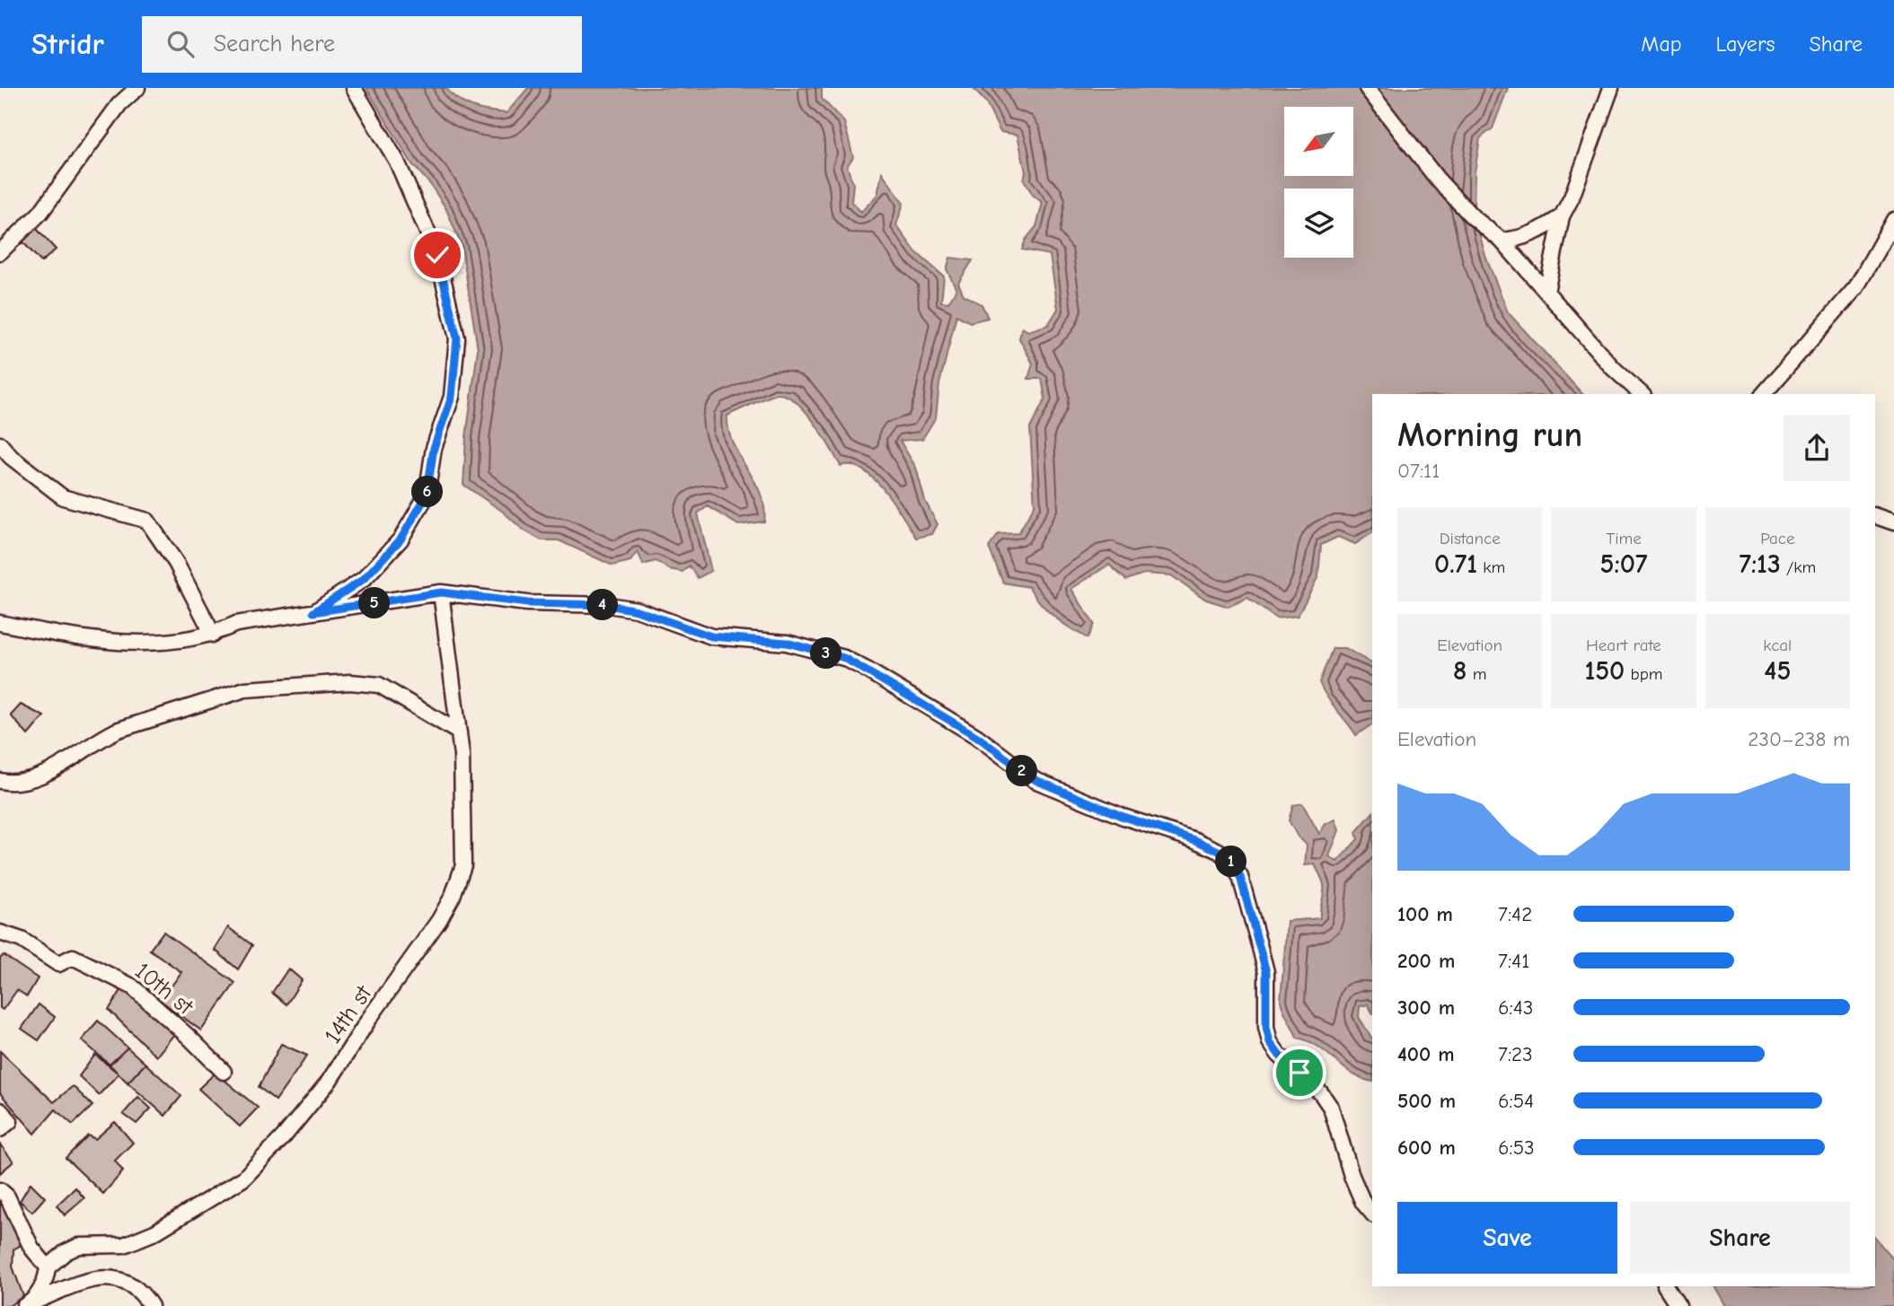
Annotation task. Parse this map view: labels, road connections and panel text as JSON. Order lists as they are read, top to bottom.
{
  "streets": {
    "street": ["10th st", "14th st"]
  },
  "north": "bottom left",
  "page": {
    "header": "Stridr",
    "search": "Search here",
    "nav": ["Map", "Layers", "Share"],
    "heading": ["Morning run", "07:11"],
    "pins": [
      "6",
      "5",
      "4",
      "3",
      "2",
      "1"
    ],
    "stats": [
      ["Distance", "0.71 km"],
      ["Time", "5:07"],
      ["Pace", "7:13 /km"],
      ["Elevation", "8 m"],
      ["Heart rate", "150 bpm"],
      ["kcal", "45"]
    ],
    "chart": ["Elevation", "230–238 m"],
    "list": [
      {
        "name": "100 m",
        "note": "7:42"
      },
      {
        "name": "200 m",
        "note": "7:41"
      },
      {
        "name": "300 m",
        "note": "6:43"
      },
      {
        "name": "400 m",
        "note": "7:23"
      },
      {
        "name": "500 m",
        "note": "6:54"
      },
      {
        "name": "600 m",
        "note": "6:53"
      }
    ],
    "buttons": ["Save", "Share"]
  }
}
